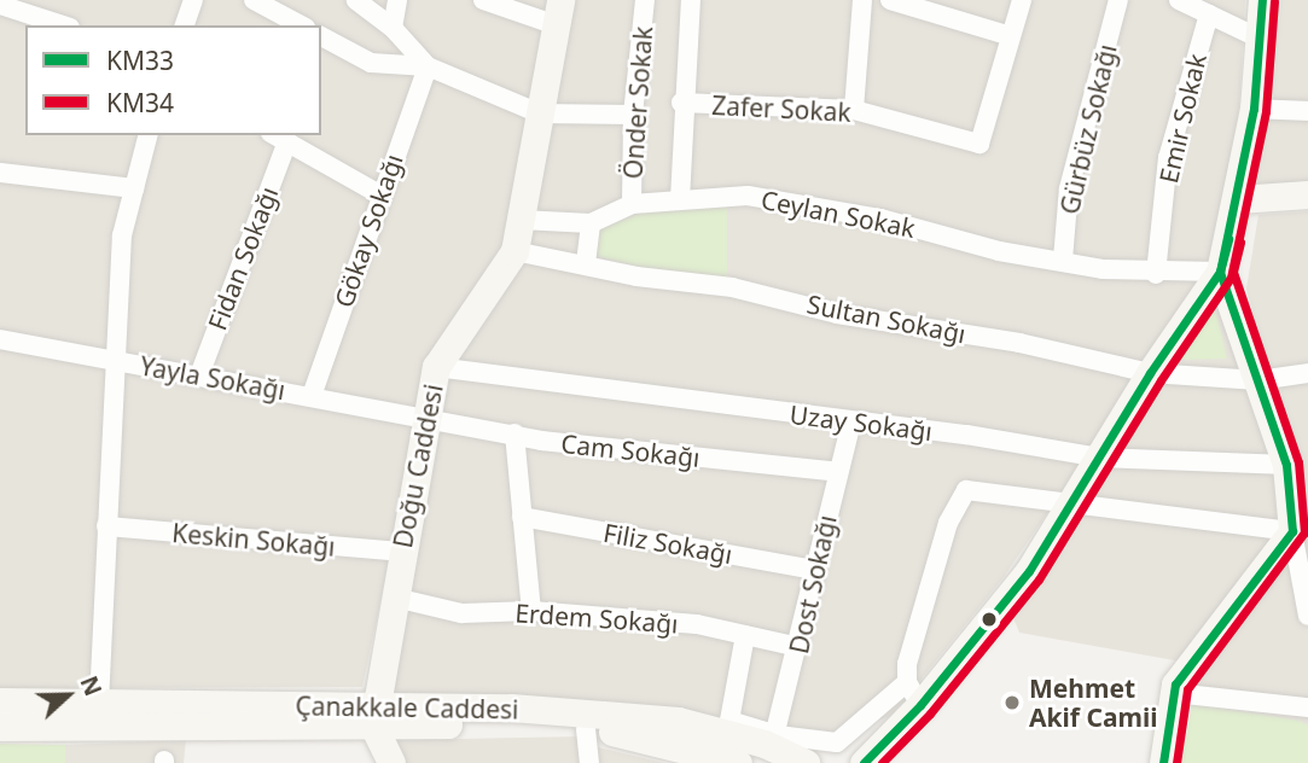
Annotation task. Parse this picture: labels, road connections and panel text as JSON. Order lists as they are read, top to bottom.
{
  "streets": {
    "street": [
      "Önder Sokak",
      "Zafer Sokak",
      "Emir Sokak",
      "Gürbüz Sokağı",
      "Ceylan Sokak",
      "Gökay Sokağı",
      "Fidan Sokağı",
      "Sultan Sokağı",
      "Yayla Sokağı",
      "Uzay Sokağı",
      "Cam Sokağı",
      "Doğu Caddesi",
      "Keskin Sokağı",
      "Filiz Sokağı",
      "Dost Sokağı",
      "Erdem Sokağı",
      "Çanakkale Caddesi"
    ]
  },
  "crossings": [
    ["Önder Sokak", "Ceylan Sokak"],
    ["Emir Sokak", "Ceylan Sokak"],
    ["Gürbüz Sokağı", "Ceylan Sokak"],
    ["Ceylan Sokak", "Doğu Caddesi"],
    ["Gökay Sokağı", "Yayla Sokağı"],
    ["Fidan Sokağı", "Yayla Sokağı"],
    ["Sultan Sokağı", "Doğu Caddesi"],
    ["Yayla Sokağı", "Cam Sokağı"],
    ["Yayla Sokağı", "Doğu Caddesi"],
    ["Uzay Sokağı", "Doğu Caddesi"],
    ["Uzay Sokağı", "Dost Sokağı"],
    ["Cam Sokağı", "Doğu Caddesi"],
    ["Cam Sokağı", "Dost Sokağı"],
    ["Doğu Caddesi", "Keskin Sokağı"],
    ["Doğu Caddesi", "Erdem Sokağı"],
    ["Doğu Caddesi", "Çanakkale Caddesi"],
    ["Filiz Sokağı", "Dost Sokağı"],
    ["Dost Sokağı", "Erdem Sokağı"],
    ["Dost Sokağı", "Çanakkale Caddesi"]
  ],
  "places": ["Mehmet Akif Camii"],
  "lines": ["transit line KM33", "transit line KM34"],
  "legend": ["KM33", "KM34"],
  "north": "right"
}
